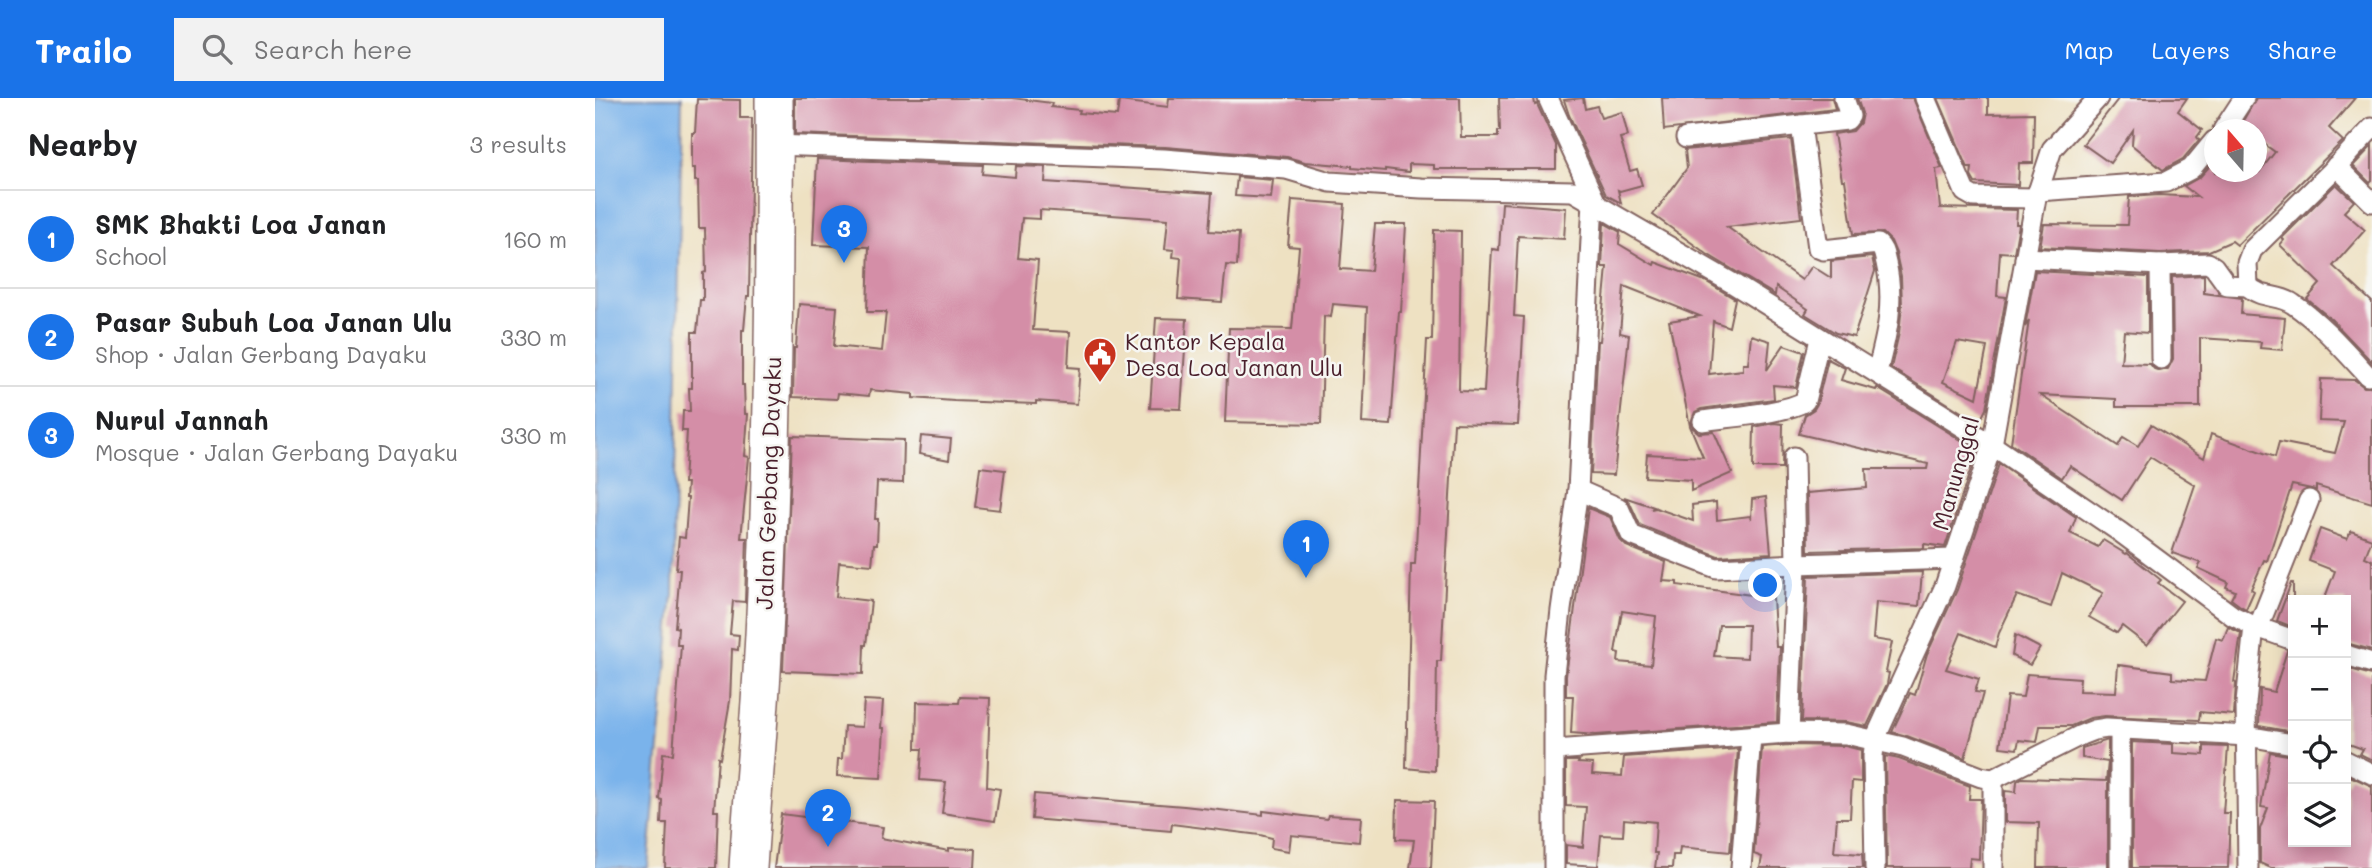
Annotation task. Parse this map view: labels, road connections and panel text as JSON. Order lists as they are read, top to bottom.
{
  "streets": {
    "highway": ["Jalan Gerbang Dayaku"],
    "street": ["Manunggal"]
  },
  "places": {
    "public building": ["Kantor Kepala Desa Loa Janan Ulu"]
  },
  "north": "top",
  "page": {
    "header": "Trailo",
    "search": "Search here",
    "nav": ["Map", "Layers", "Share"],
    "heading": ["Nearby", "3 results"],
    "list": [
      {
        "mark": "1",
        "name": "SMK Bhakti Loa Janan",
        "note": "School",
        "value": "160 m"
      },
      {
        "mark": "2",
        "name": "Pasar Subuh Loa Janan Ulu",
        "note": "Shop · Jalan Gerbang Dayaku",
        "value": "330 m"
      },
      {
        "mark": "3",
        "name": "Nurul Jannah",
        "note": "Mosque · Jalan Gerbang Dayaku",
        "value": "330 m"
      }
    ],
    "pins": ["3", "1", "2"],
    "map_buttons": ["+", "−"]
  }
}
